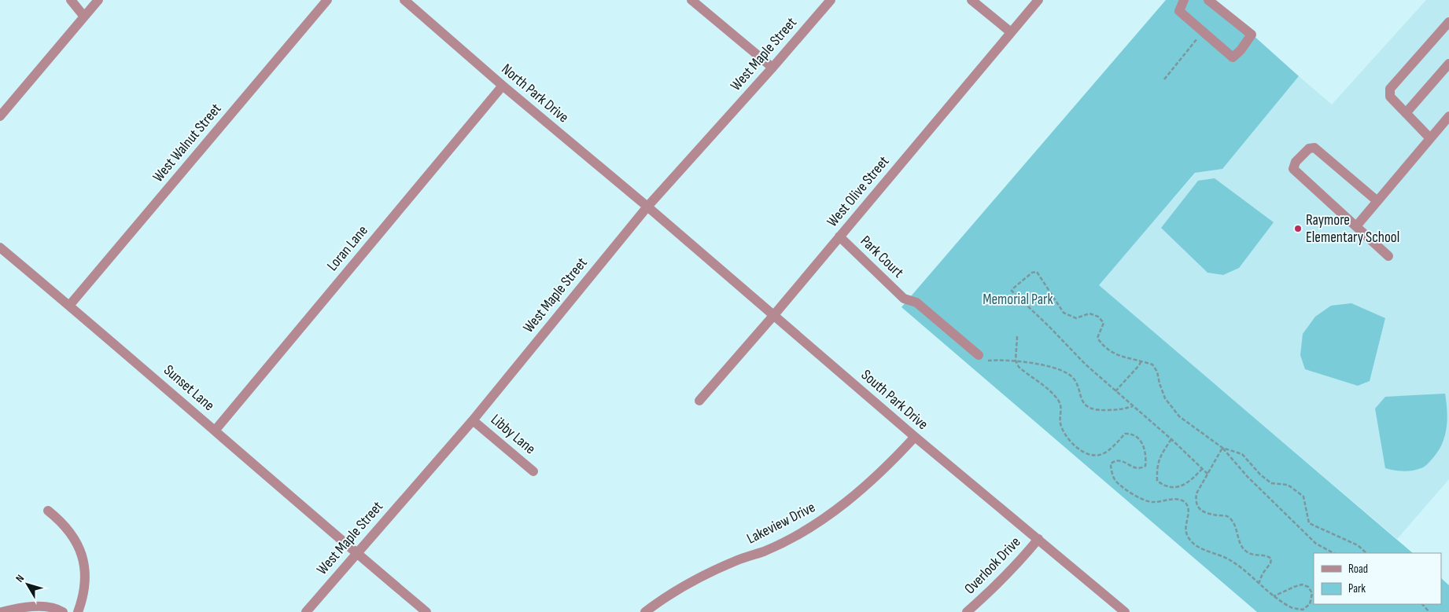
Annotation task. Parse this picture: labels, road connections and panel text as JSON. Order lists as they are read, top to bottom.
{
  "streets": {
    "street": [
      "West Maple Street",
      "North Park Drive",
      "West Walnut Street",
      "West Olive Street",
      "Loran Lane",
      "Park Court",
      "Sunset Lane",
      "South Park Drive",
      "Libby Lane",
      "Lakeview Drive",
      "Overlook Drive"
    ]
  },
  "crossings": [
    ["West Maple Street", "North Park Drive"],
    ["West Maple Street", "Sunset Lane"],
    ["West Maple Street", "South Park Drive"],
    ["West Maple Street", "Libby Lane"],
    ["North Park Drive", "Loran Lane"],
    ["North Park Drive", "South Park Drive"],
    ["West Walnut Street", "Sunset Lane"],
    ["West Olive Street", "Park Court"],
    ["West Olive Street", "South Park Drive"],
    ["Loran Lane", "Sunset Lane"],
    ["South Park Drive", "Lakeview Drive"],
    ["South Park Drive", "Overlook Drive"]
  ],
  "parks": ["Memorial Park"],
  "places": ["Raymore Elementary School"],
  "legend": ["Road", "Park"],
  "north": "top left"
}
